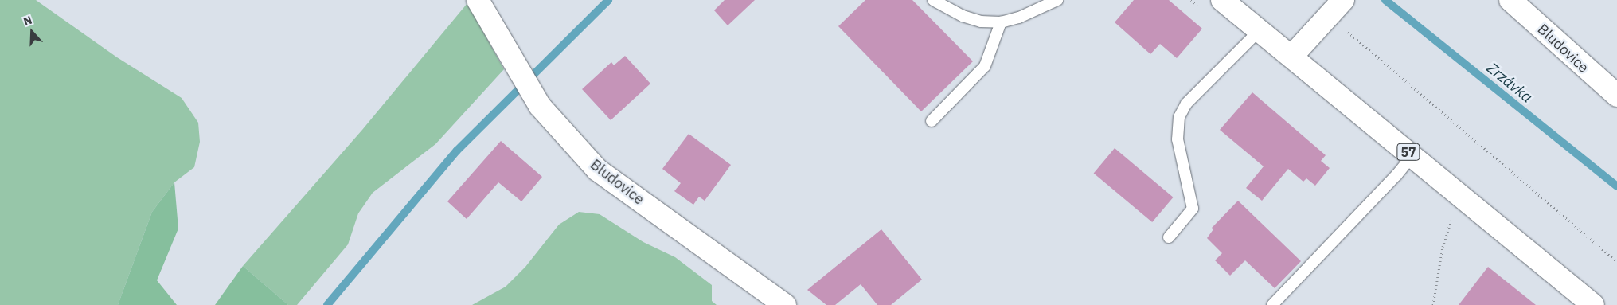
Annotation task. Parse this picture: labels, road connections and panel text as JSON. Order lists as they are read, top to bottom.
{
  "streets": {
    "street": ["Bludovice", "57"]
  },
  "water": ["Zrzávka"],
  "north": "top"
}
